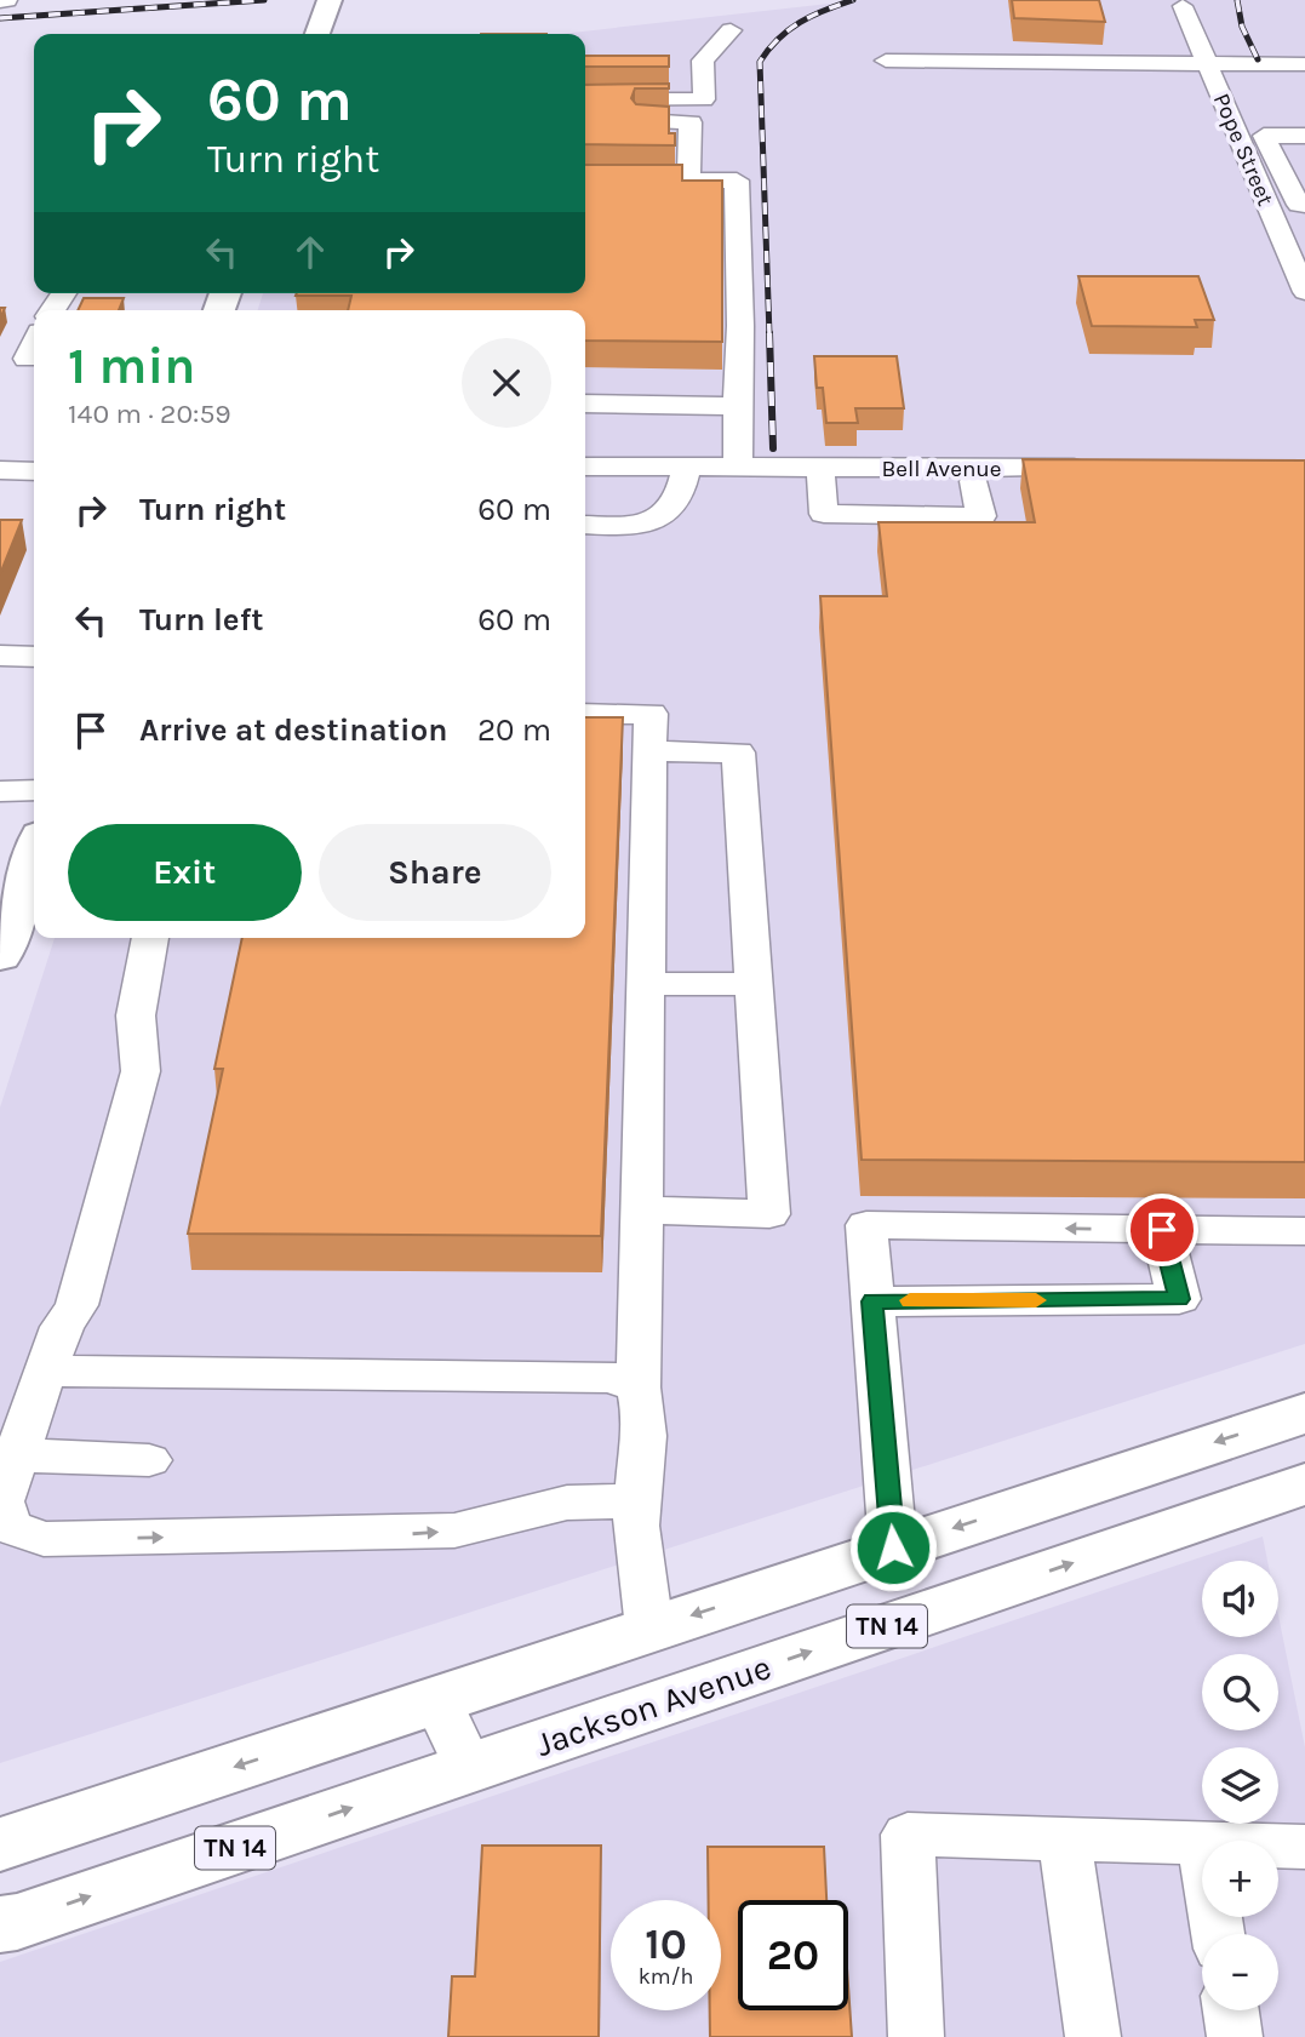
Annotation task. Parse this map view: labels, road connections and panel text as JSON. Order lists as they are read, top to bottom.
{
  "streets": {
    "main road": ["TN 14", "Jackson Avenue"],
    "street": ["Pope Street", "Bell Avenue"]
  },
  "page": {
    "turn": ["60 m", "Turn right"],
    "heading": ["1 min", "140 m · 20:59"],
    "list": [
      {
        "name": "Turn right",
        "value": "60 m"
      },
      {
        "name": "Turn left",
        "value": "60 m"
      },
      {
        "name": "Arrive at destination",
        "value": "20 m"
      }
    ],
    "buttons": ["Exit", "Share"],
    "map_buttons": ["+", "−"],
    "speed": "10 km/h",
    "limit": "20"
  }
}
